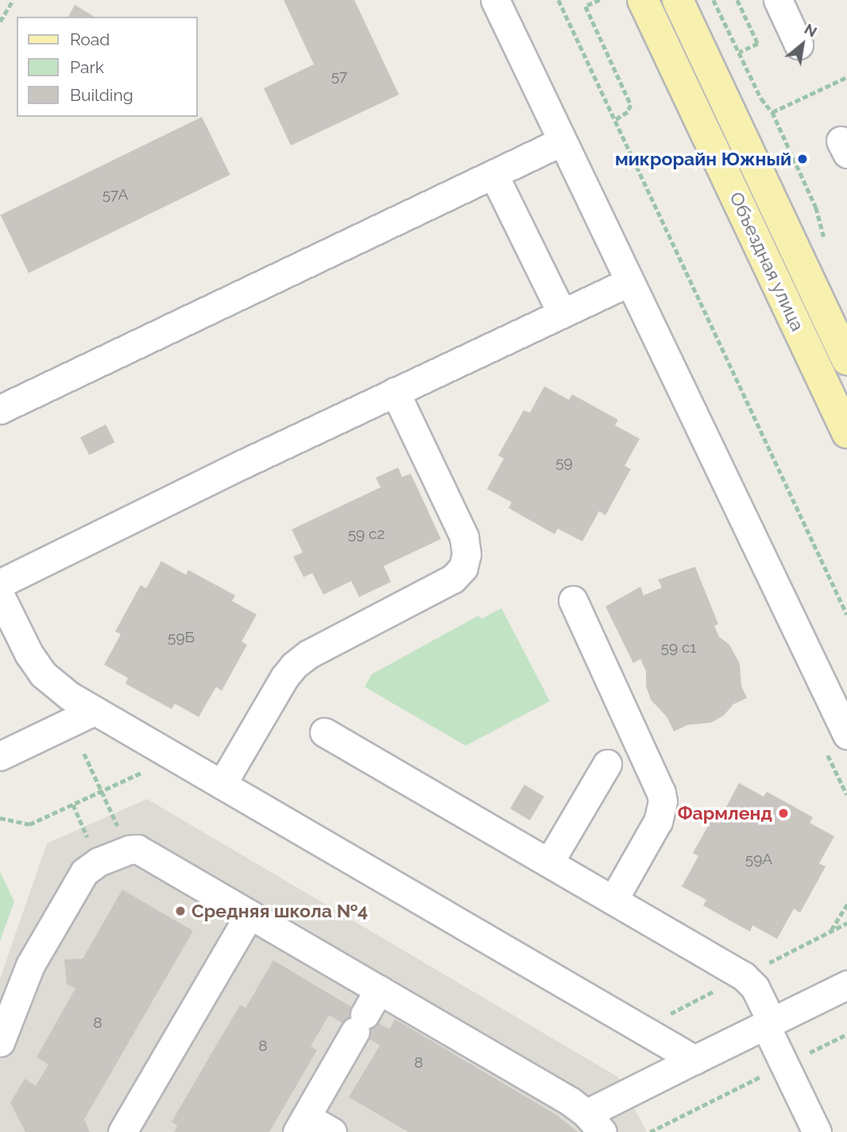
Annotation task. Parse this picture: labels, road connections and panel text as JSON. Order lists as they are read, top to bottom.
{
  "streets": {
    "main road": ["Объездная улица"]
  },
  "places": ["микрорайн Южный", "Фармленд", "Средняя школа №4"],
  "house_numbers": [
    "57",
    "57А",
    "59",
    "59 с2",
    "59Б",
    "59 с1",
    "59А",
    "8",
    "8",
    "8"
  ],
  "legend": ["Road", "Park", "Building"],
  "north": "top right"
}
